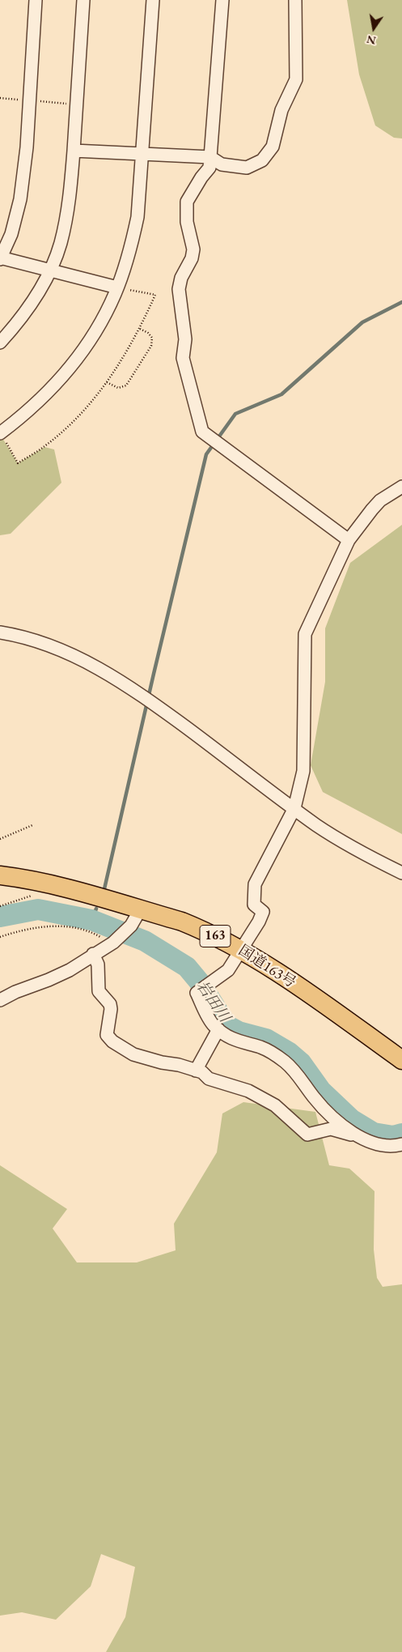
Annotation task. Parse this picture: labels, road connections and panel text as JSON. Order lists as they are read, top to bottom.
{
  "streets": {
    "highway": ["163", "国道163号"]
  },
  "water": ["岩田川"],
  "north": "bottom"
}
